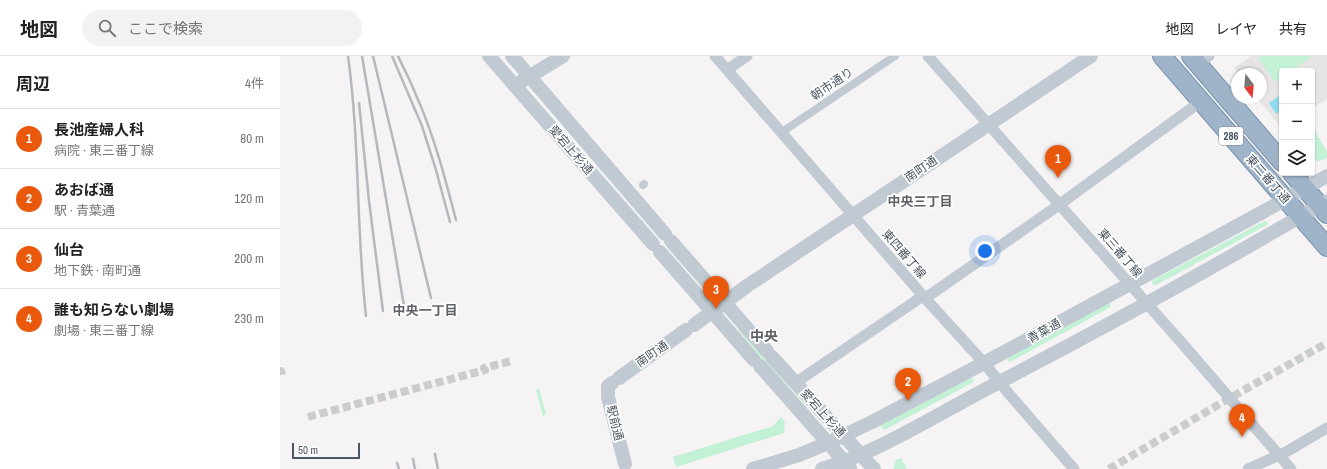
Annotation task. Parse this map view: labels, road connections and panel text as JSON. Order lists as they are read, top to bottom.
{
  "streets": {
    "highway": ["286", "東二番丁通"],
    "street": [
      "朝市通り",
      "愛宕上杉通",
      "南町通",
      "東三番丁線",
      "東四番丁線",
      "青葉通",
      "駅前通"
    ]
  },
  "crossings": [
    ["朝市通り", "東四番丁線"],
    ["愛宕上杉通", "南町通"],
    ["愛宕上杉通", "青葉通"],
    ["南町通", "東三番丁線"],
    ["南町通", "東四番丁線"],
    ["南町通", "駅前通"],
    ["東二番丁通", "青葉通"],
    ["東三番丁線", "青葉通"],
    ["東四番丁線", "青葉通"]
  ],
  "districts": ["中央三丁目", "中央一丁目", "中央"],
  "scale_bar": "50 m",
  "north": "bottom",
  "page": {
    "header": "地図",
    "search": "ここで検索",
    "nav": ["地図", "レイヤ", "共有"],
    "heading": ["周辺", "4件"],
    "map_buttons": ["+", "−"],
    "list": [
      {
        "mark": "1",
        "name": "長池産婦人科",
        "note": "病院 · 東三番丁線",
        "value": "80 m"
      },
      {
        "mark": "2",
        "name": "あおば通",
        "note": "駅 · 青葉通",
        "value": "120 m"
      },
      {
        "mark": "3",
        "name": "仙台",
        "note": "地下鉄 · 南町通",
        "value": "200 m"
      },
      {
        "mark": "4",
        "name": "誰も知らない劇場",
        "note": "劇場 · 東三番丁線",
        "value": "230 m"
      }
    ],
    "pins": [
      "1",
      "3",
      "2",
      "4"
    ],
    "scale": "50 m"
  }
}
